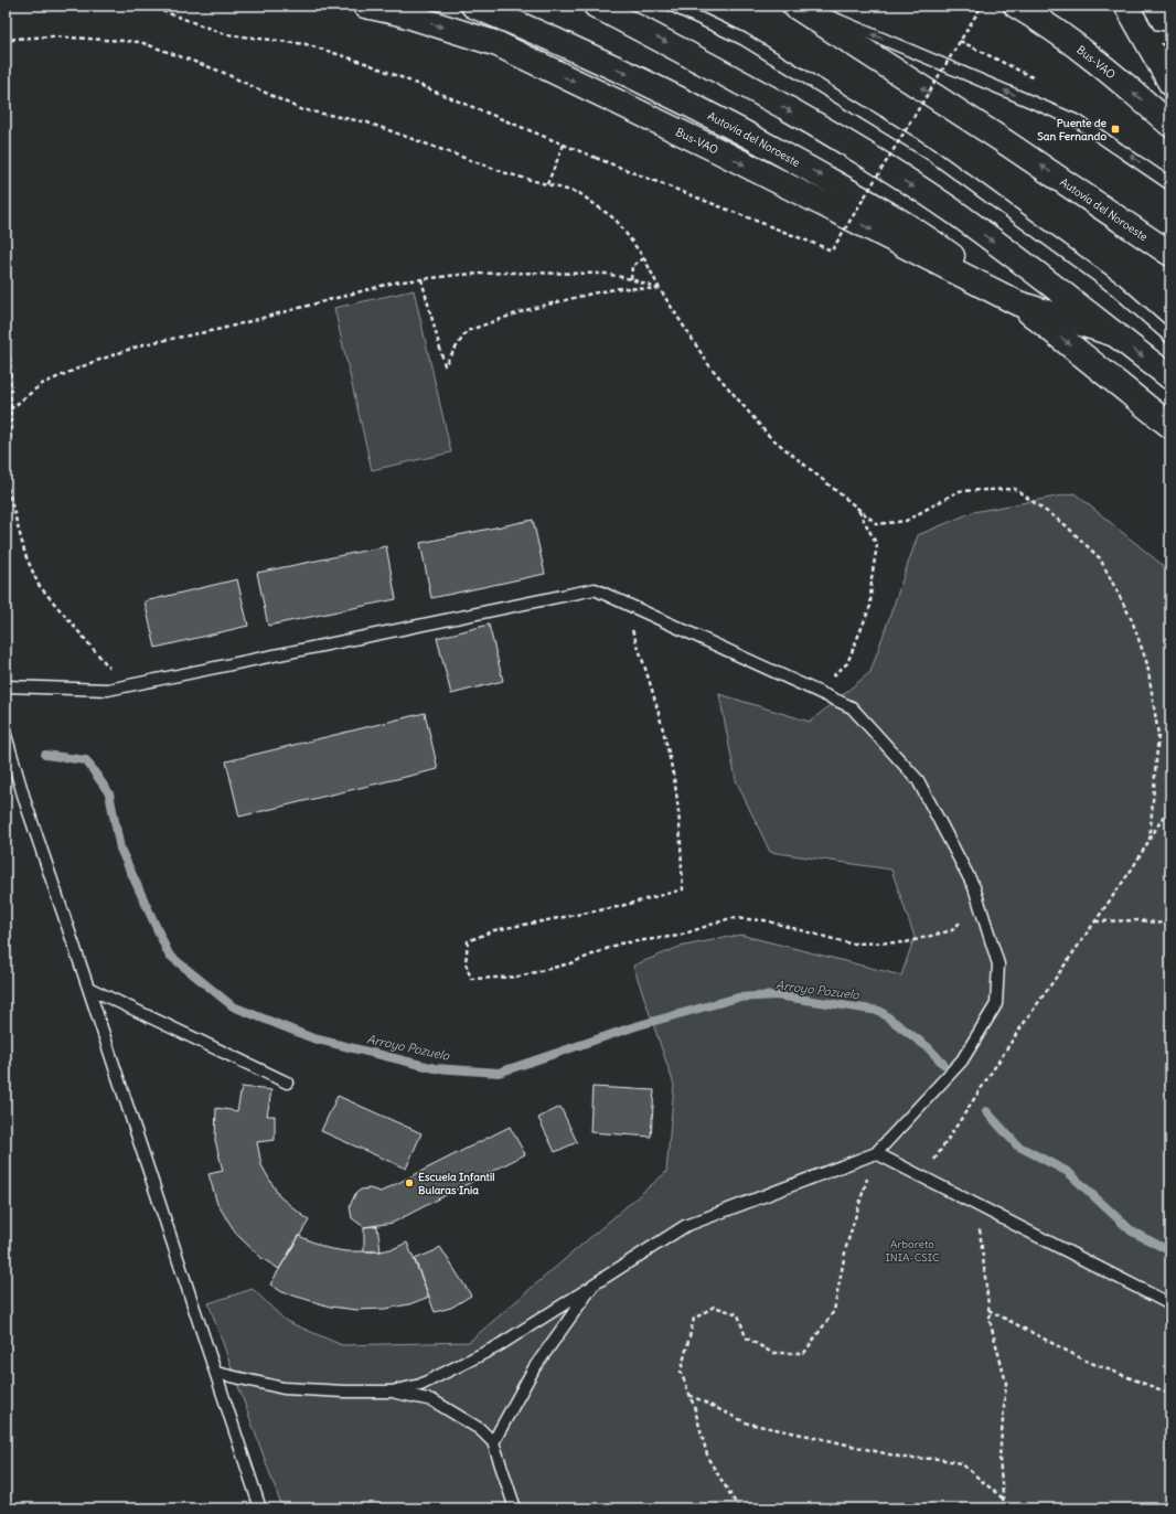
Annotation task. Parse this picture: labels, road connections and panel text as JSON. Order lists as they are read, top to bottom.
{
  "streets": {
    "highway": ["Bus-VAO", "Autovía del Noroeste"]
  },
  "crossings": [
    ["Bus-VAO", "Autovía del Noroeste"]
  ],
  "water": ["Arroyo Pozuelo"],
  "parks": ["Arboreto INIA-CSIC"],
  "places": {
    "transit": ["Puente de San Fernando"],
    "other": ["Escuela Infantil Bularas Inia"]
  }
}
